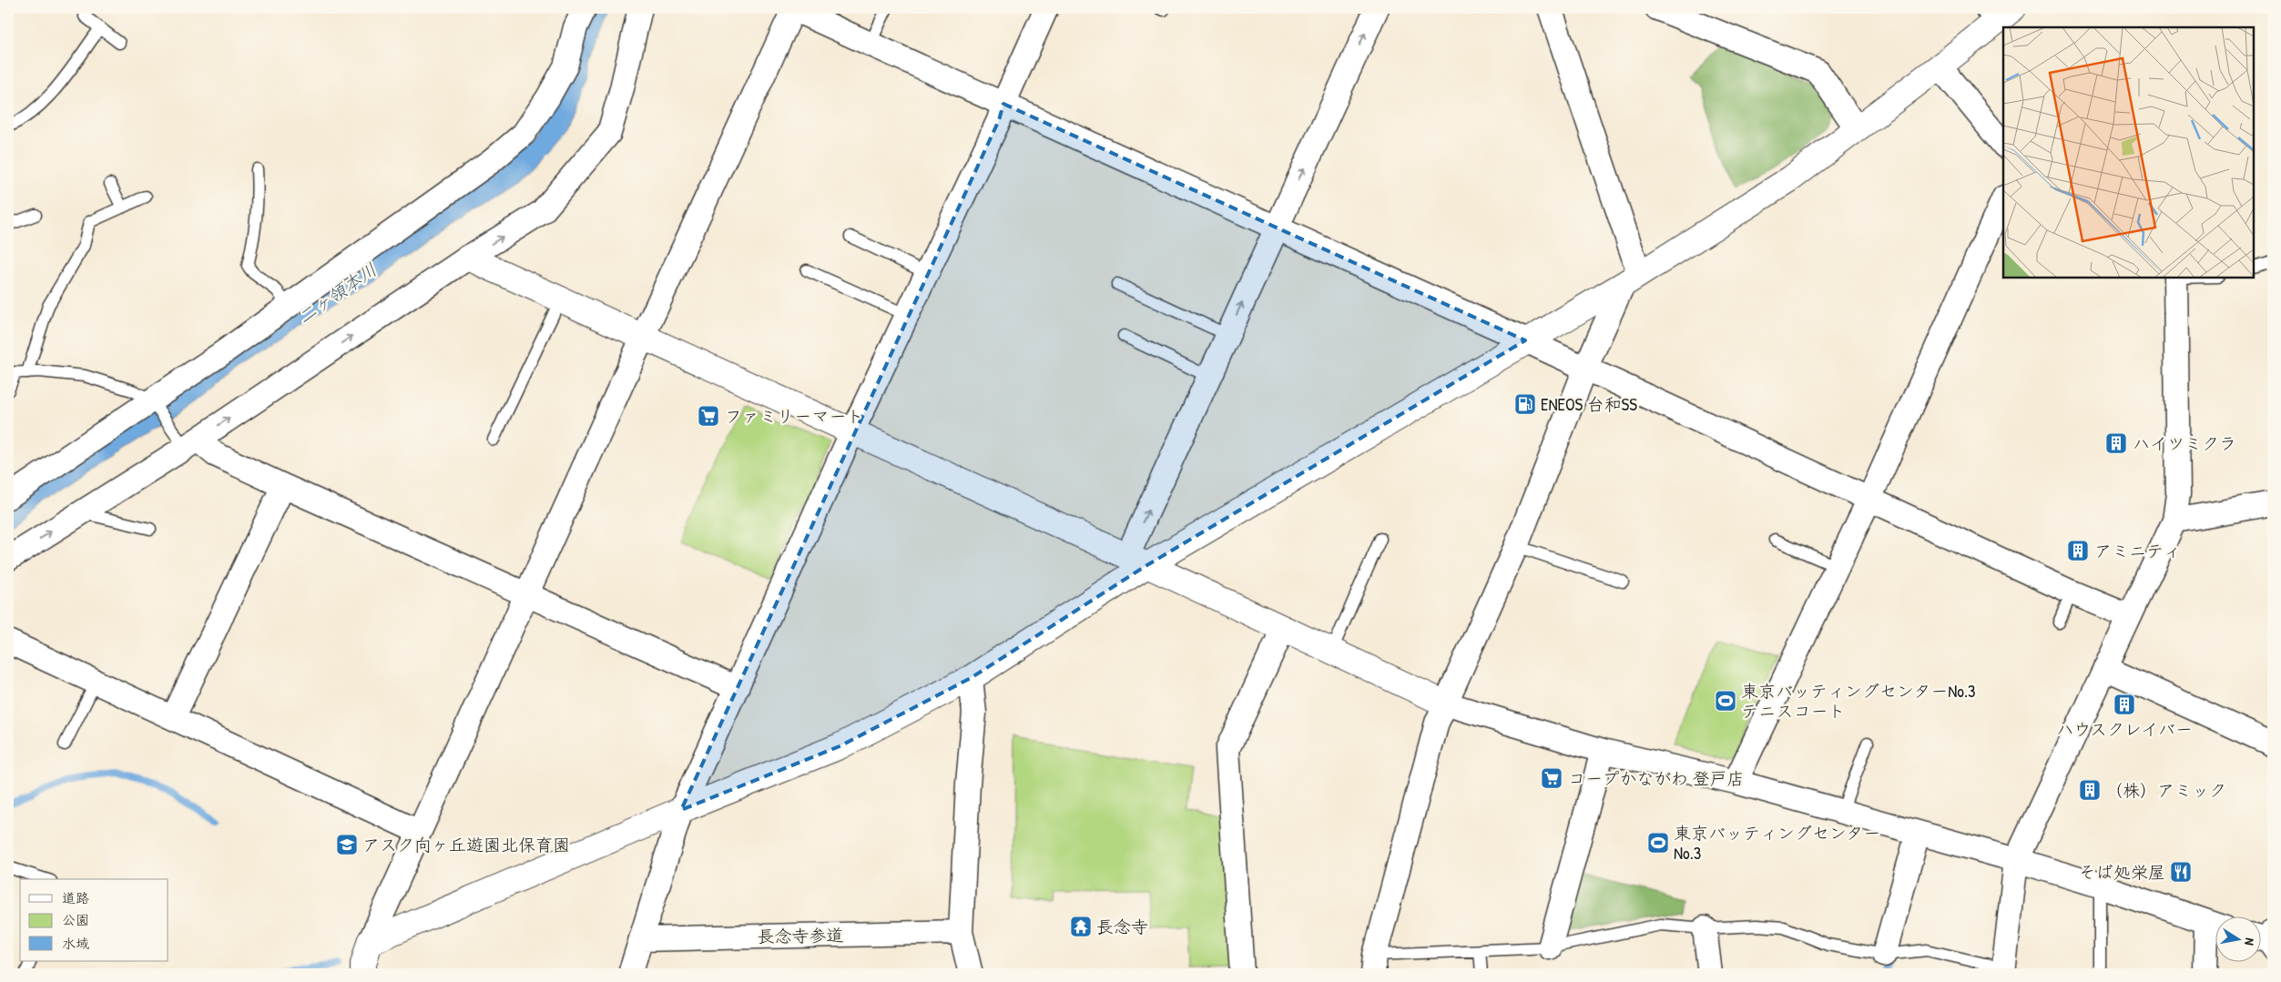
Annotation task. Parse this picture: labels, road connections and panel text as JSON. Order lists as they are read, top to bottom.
{
  "streets": {
    "street": ["長念寺参道"]
  },
  "water": ["二ヶ領本川"],
  "places": {
    "fuel station": ["ENEOS 台和SS"],
    "supermarket": ["ファミリーマート", "コープかながわ 登戸店"],
    "building": [
      "ハイツミクラ",
      "アミニティ",
      "ハウスクレイバー",
      "（株）アミック"
    ],
    "sports": ["東京バッティングセンターNo.3 テニスコート", "東京バッティングセンター No.3"],
    "school or university": ["アスク向ヶ丘遊園北保育園"],
    "restaurant": ["そば処栄屋"],
    "temple": ["長念寺"]
  },
  "legend": ["道路", "公園", "水域"],
  "north": "right"
}
